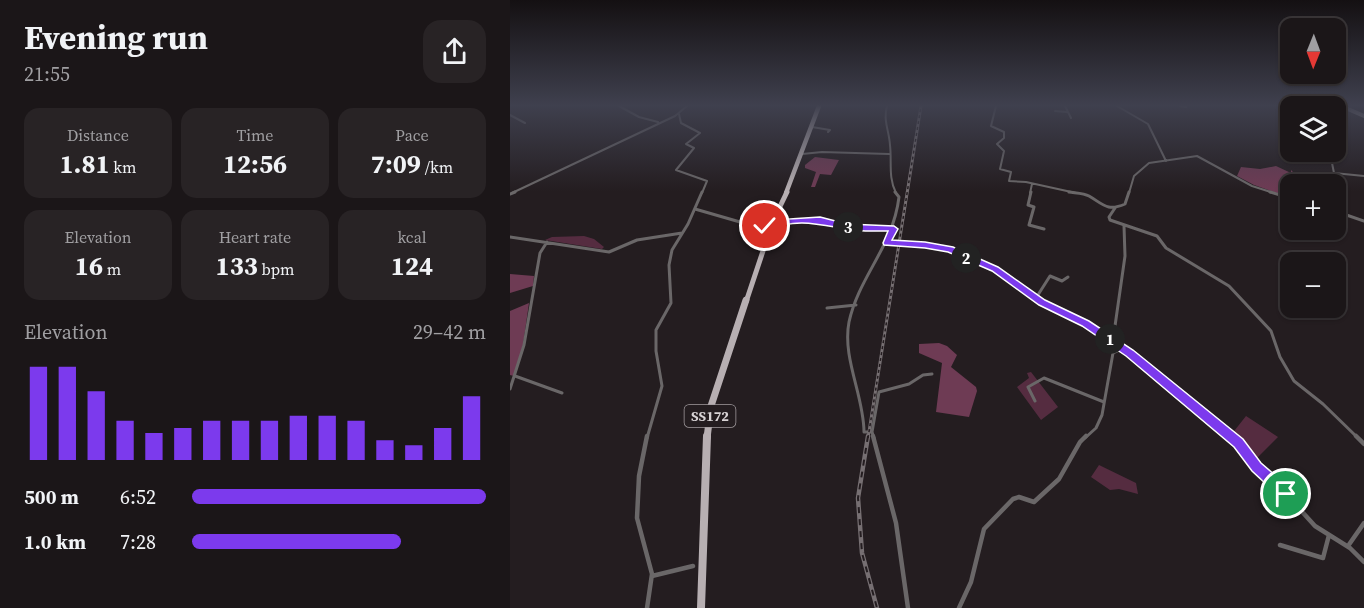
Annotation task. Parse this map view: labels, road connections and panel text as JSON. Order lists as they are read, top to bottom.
{
  "streets": {
    "main road": ["SS172"]
  },
  "north": "bottom",
  "page": {
    "heading": ["Evening run", "21:55"],
    "map_buttons": ["+", "−"],
    "stats": [
      ["Distance", "1.81 km"],
      ["Time", "12:56"],
      ["Pace", "7:09 /km"],
      ["Elevation", "16 m"],
      ["Heart rate", "133 bpm"],
      ["kcal", "124"]
    ],
    "pins": ["3", "2", "1"],
    "chart": ["Elevation", "29–42 m"],
    "list": [
      {
        "name": "500 m",
        "note": "6:52"
      },
      {
        "name": "1.0 km",
        "note": "7:28"
      }
    ]
  }
}
